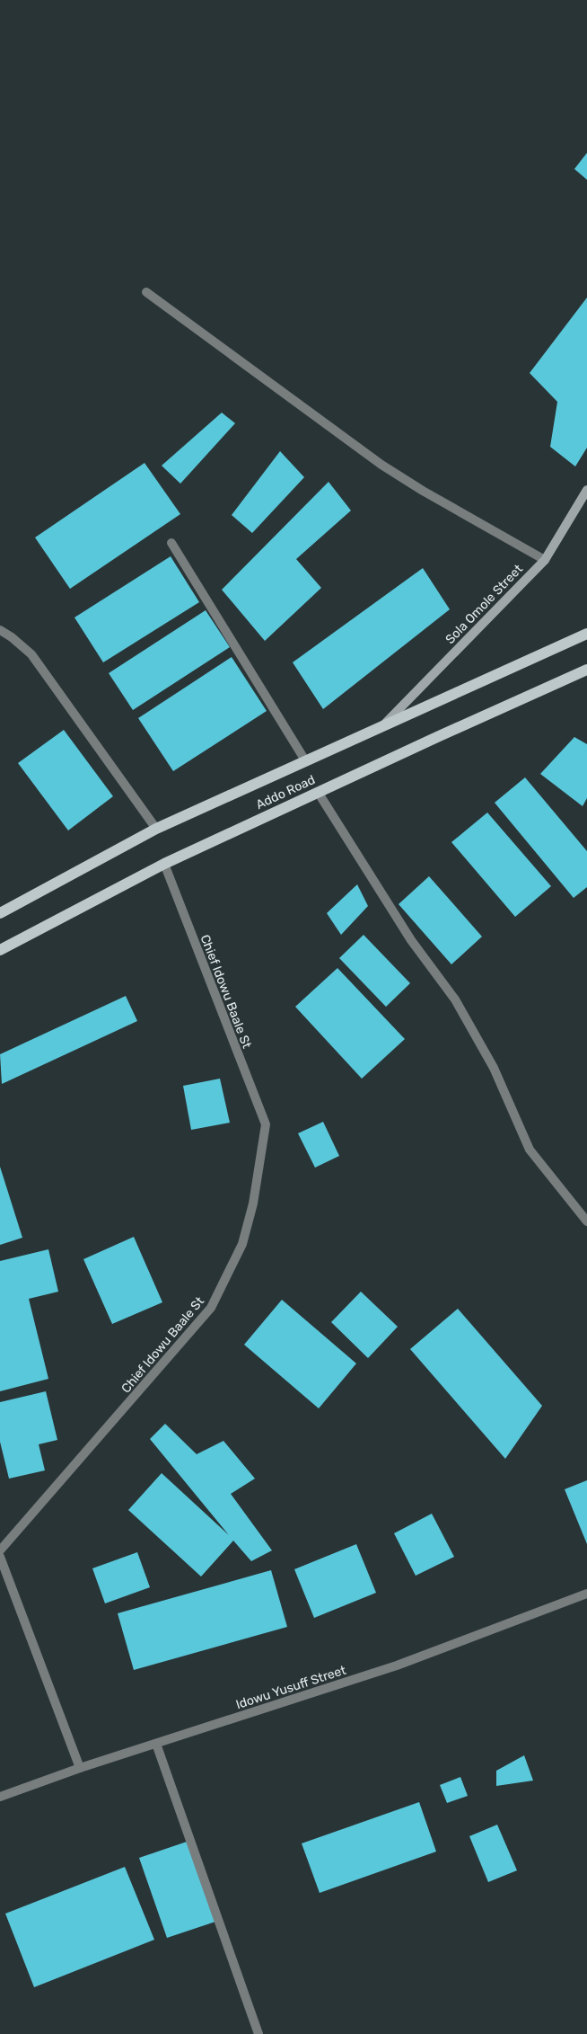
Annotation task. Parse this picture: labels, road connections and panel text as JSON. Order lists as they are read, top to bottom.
{
  "streets": {
    "main road": ["Addo Road"],
    "street": ["Sola Omole Street", "Chief Idowu Baale St", "Idowu Yusuff Street"]
  },
  "crossings": [
    ["Sola Omole Street", "Addo Road"],
    ["Addo Road", "Chief Idowu Baale St"]
  ]
}
